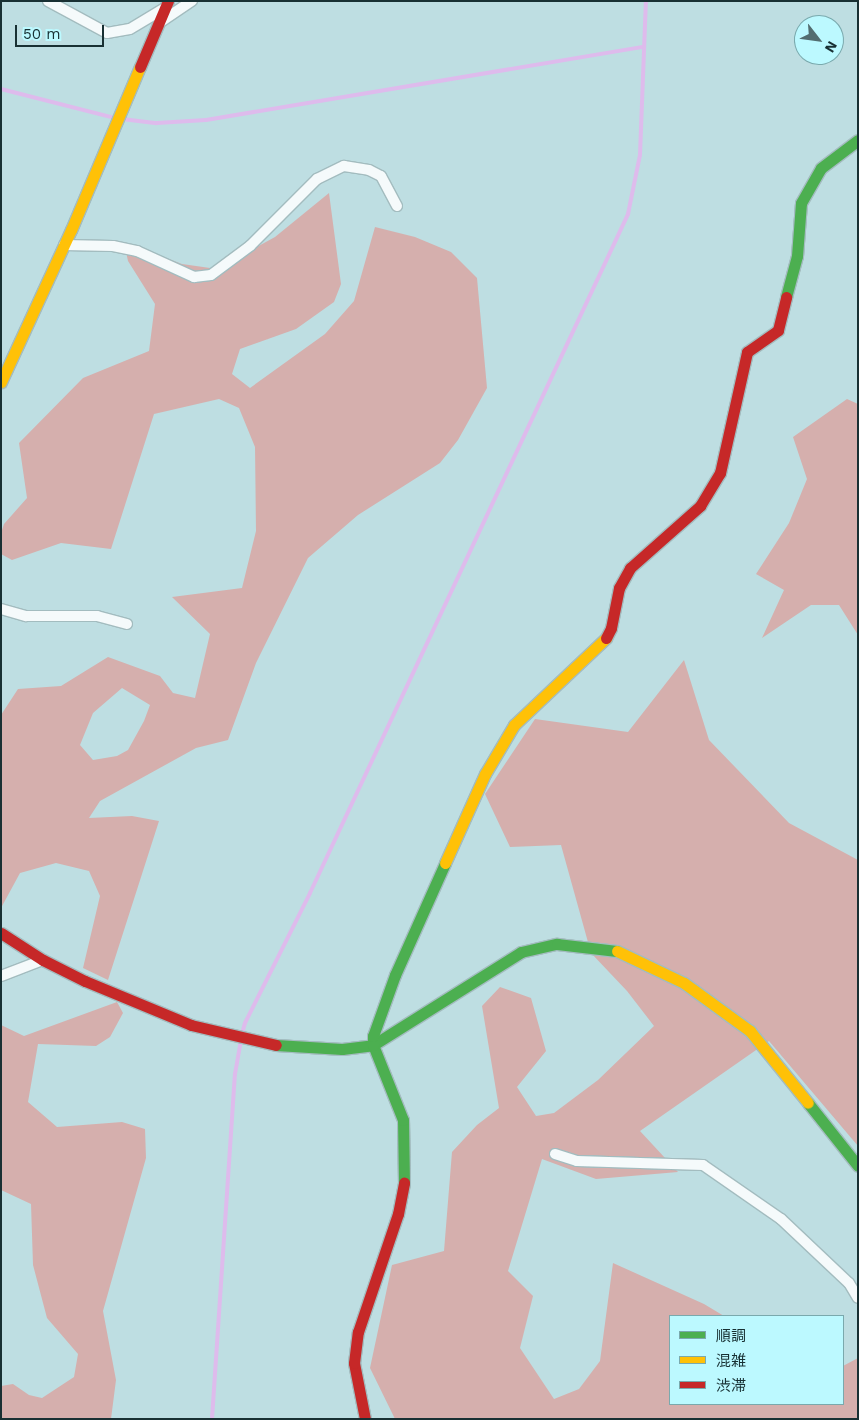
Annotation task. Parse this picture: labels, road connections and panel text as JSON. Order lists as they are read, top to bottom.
{
  "legend": ["順調", "混雑", "渋滞"],
  "scale_bar": "50 m",
  "north": "bottom right"
}
